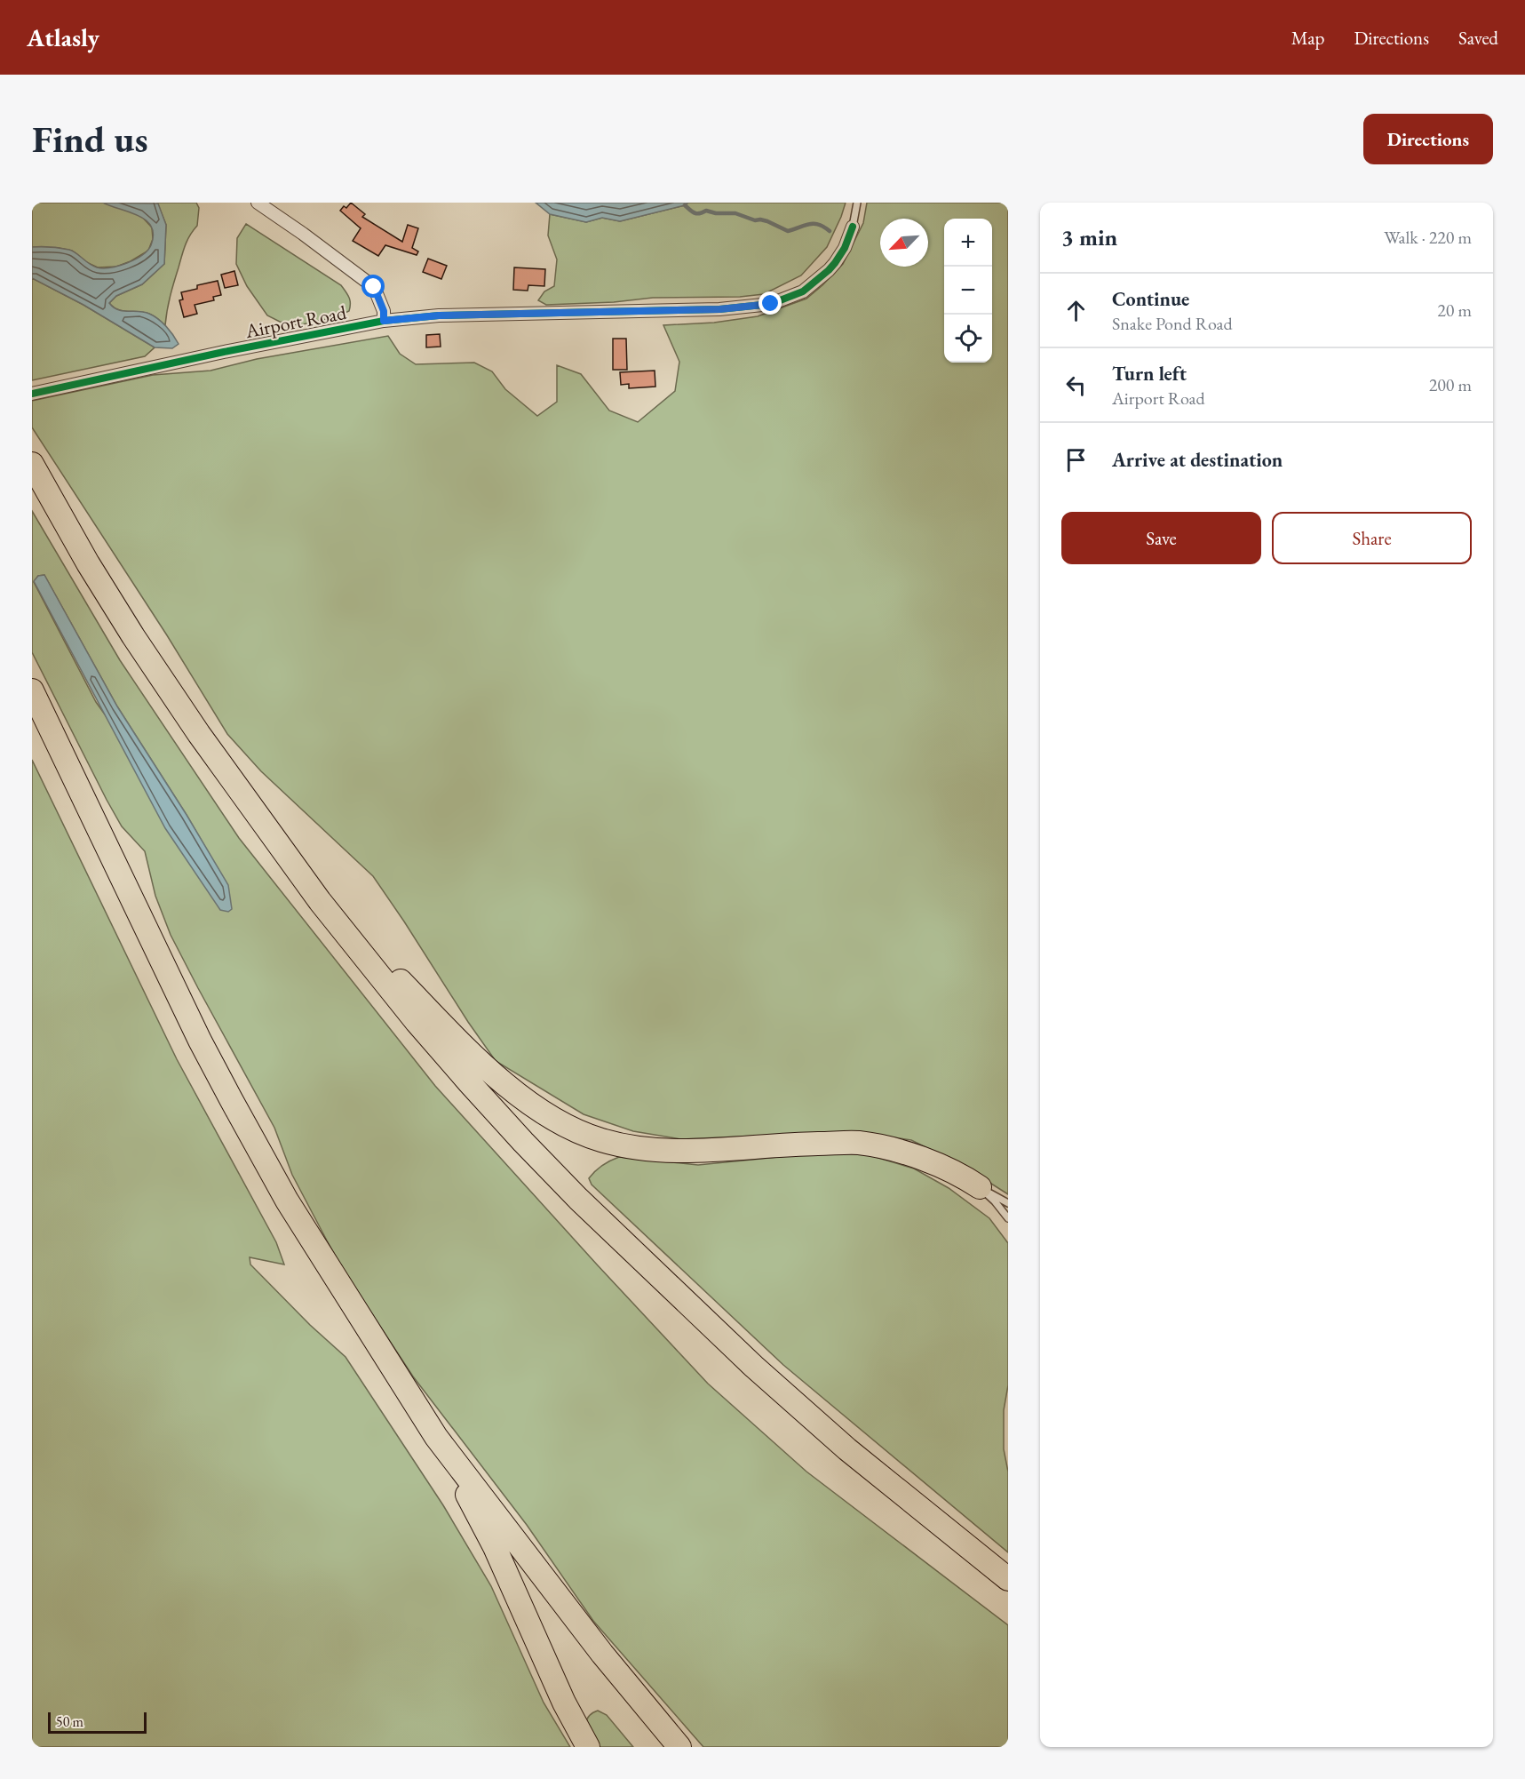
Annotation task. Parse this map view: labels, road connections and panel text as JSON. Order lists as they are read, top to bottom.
{
  "streets": {
    "street": ["Airport Road"]
  },
  "scale_bar": "50 m",
  "north": "bottom left",
  "page": {
    "header": "Atlasly",
    "nav": ["Map", "Directions", "Saved"],
    "buttons": [
      "Directions",
      ["Save", "Share"]
    ],
    "title": "Find us",
    "heading": ["3 min", "Walk · 220 m"],
    "map_buttons": ["+", "−"],
    "list": [
      ["Continue", "Snake Pond Road", "20 m"],
      ["Turn left", "Airport Road", "200 m"],
      "Arrive at destination"
    ],
    "scale": "50 m"
  }
}
